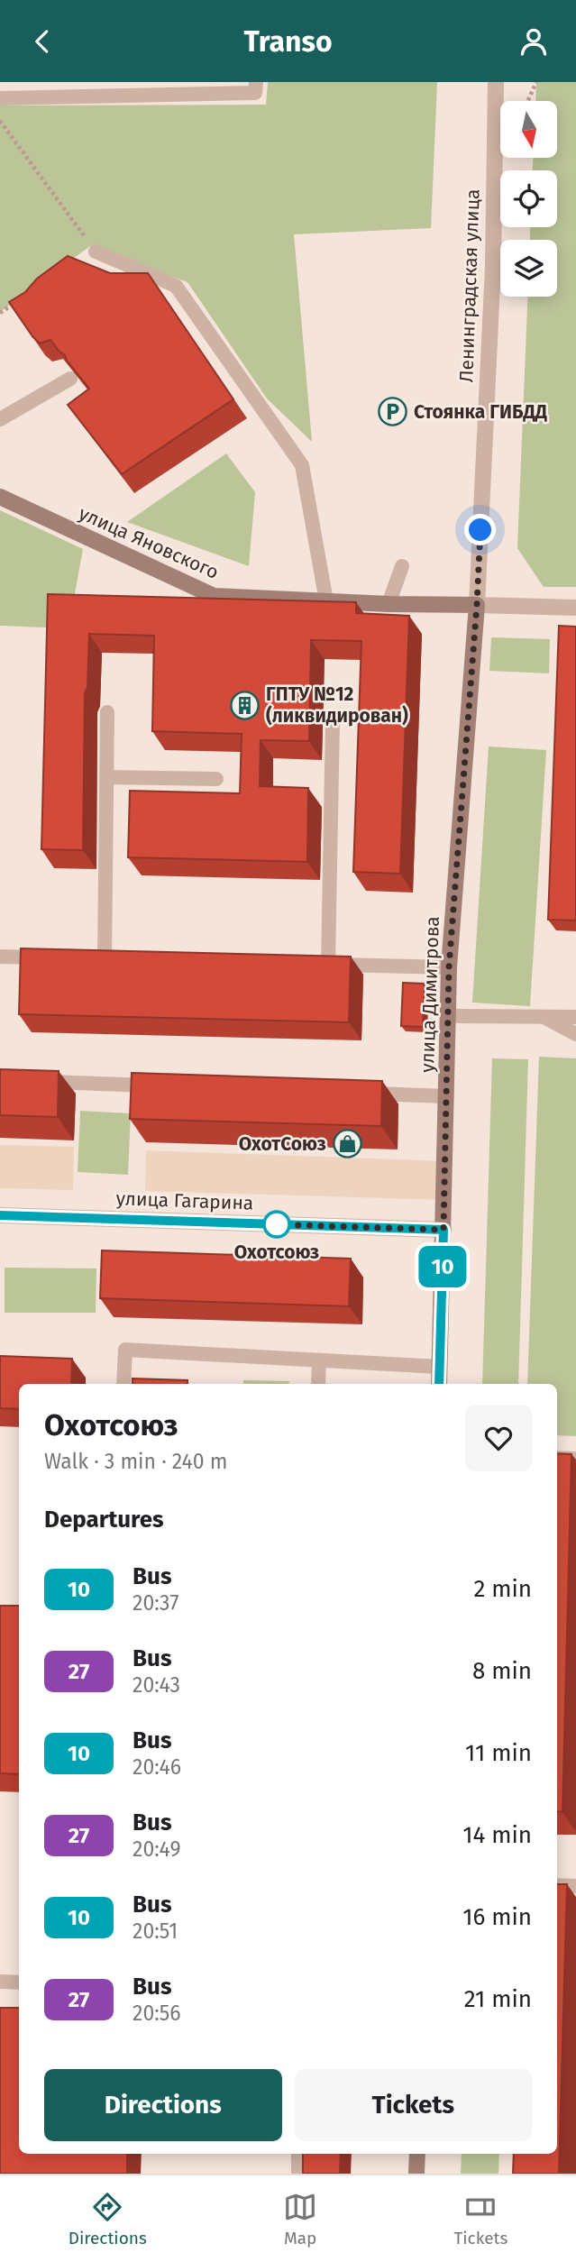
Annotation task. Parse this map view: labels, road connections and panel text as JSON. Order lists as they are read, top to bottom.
{
  "streets": {
    "main road": ["улица Яновского", "улица Димитрова"],
    "street": ["Ленинградская улица", "улица Гагарина"]
  },
  "crossings": [
    ["Ленинградская улица", "улица Яновского"],
    ["Ленинградская улица", "улица Димитрова"],
    ["улица Яновского", "улица Димитрова"],
    ["улица Димитрова", "улица Гагарина"]
  ],
  "places": {
    "parking": ["Стоянка ГИБДД"],
    "building": ["ГПТУ №12 (ликвидирован)"],
    "shop": ["ОхотСоюз"],
    "other": ["Охотсоюз"]
  },
  "lines": ["bus line 10"],
  "north": "bottom",
  "page": {
    "header": "Transo",
    "on_map": "10",
    "heading": [
      ["Охотсоюз", "Walk · 3 min · 240 m"],
      "Departures"
    ],
    "list": [
      {
        "mark": "10",
        "name": "Bus",
        "note": "20:37",
        "value": "2 min"
      },
      {
        "mark": "27",
        "name": "Bus",
        "note": "20:43",
        "value": "8 min"
      },
      {
        "mark": "10",
        "name": "Bus",
        "note": "20:46",
        "value": "11 min"
      },
      {
        "mark": "27",
        "name": "Bus",
        "note": "20:49",
        "value": "14 min"
      },
      {
        "mark": "10",
        "name": "Bus",
        "note": "20:51",
        "value": "16 min"
      },
      {
        "mark": "27",
        "name": "Bus",
        "note": "20:56",
        "value": "21 min"
      }
    ],
    "buttons": ["Directions", "Tickets"],
    "tabs": ["Directions", "Map", "Tickets"]
  }
}
